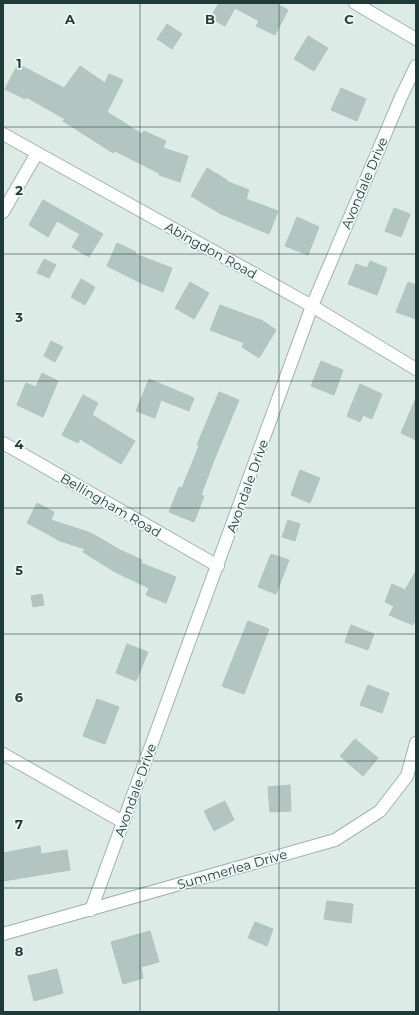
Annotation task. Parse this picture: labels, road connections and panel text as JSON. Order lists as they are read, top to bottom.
{
  "streets": {
    "street": [
      "Avondale Drive",
      "Abingdon Road",
      "Bellingham Road",
      "Summerlea Drive"
    ]
  },
  "crossings": [
    ["Avondale Drive", "Abingdon Road"],
    ["Avondale Drive", "Bellingham Road"],
    ["Avondale Drive", "Summerlea Drive"]
  ],
  "grid": {
    "columns": ["A", "B", "C"],
    "rows": [
      "1",
      "2",
      "3",
      "4",
      "5",
      "6",
      "7",
      "8"
    ]
  }
}
